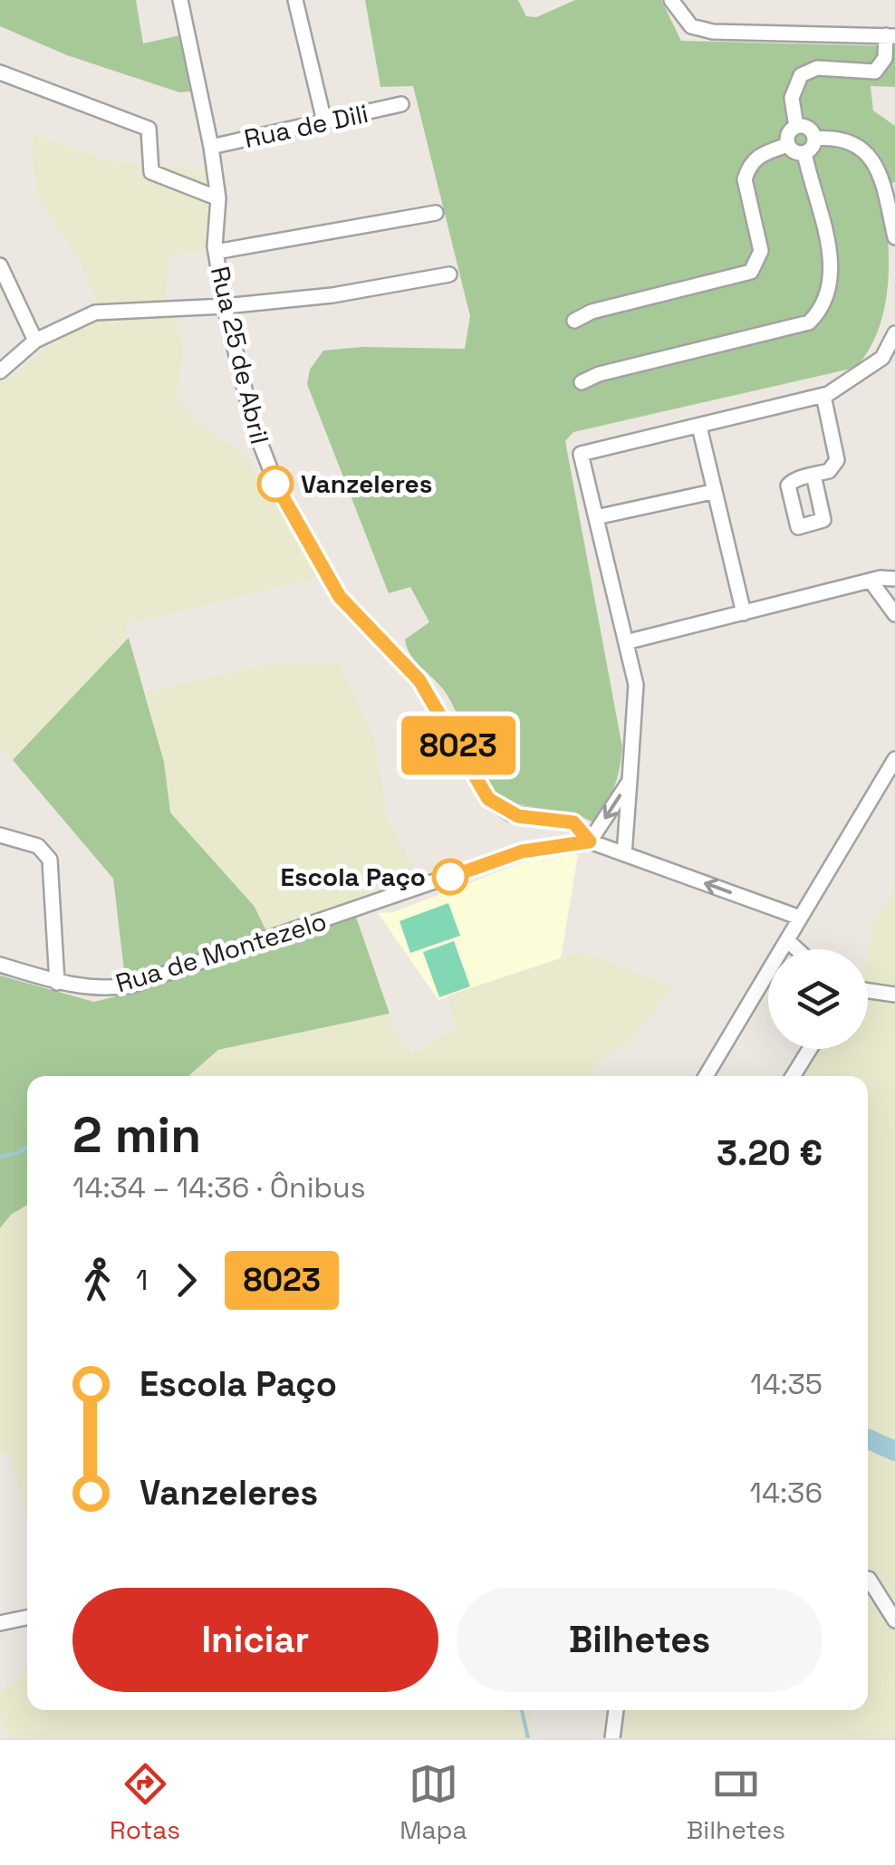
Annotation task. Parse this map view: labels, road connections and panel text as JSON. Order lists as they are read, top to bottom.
{
  "streets": {
    "street": ["Rua de Dili", "Rua 25 de Abril", "Rua de Montezelo"]
  },
  "crossings": [
    ["Rua de Dili", "Rua 25 de Abril"],
    ["Rua 25 de Abril", "Rua de Montezelo"]
  ],
  "places": ["Vanzeleres", "Escola Paço"],
  "lines": ["bus line 8023"],
  "page": {
    "on_map": "8023",
    "heading": ["2 min", "14:34 – 14:36 · Ônibus", "3.20 €"],
    "legs": ["1", "8023"],
    "list": [
      {
        "name": "Escola Paço",
        "value": "14:35"
      },
      {
        "name": "Vanzeleres",
        "value": "14:36"
      }
    ],
    "buttons": ["Iniciar", "Bilhetes"],
    "tabs": ["Rotas", "Mapa", "Bilhetes"]
  }
}
